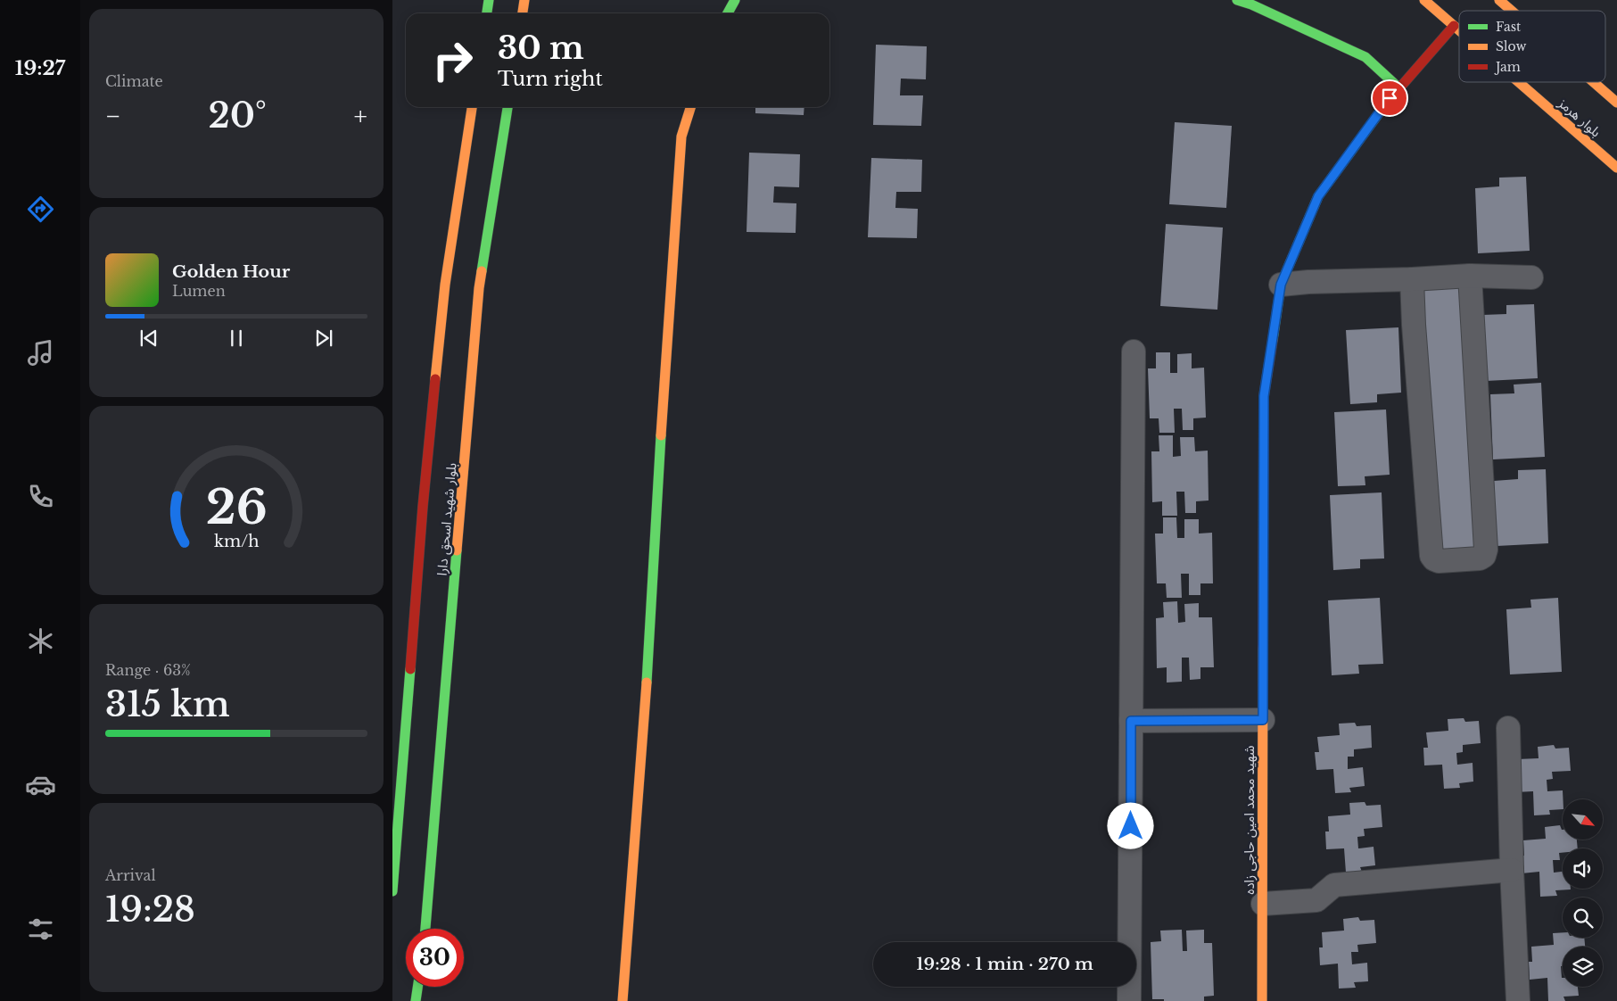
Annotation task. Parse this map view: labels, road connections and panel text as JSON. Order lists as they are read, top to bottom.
{
  "streets": {
    "street": ["بلوار هرمز", "بلوار شهید اسحق دارا", "شهید محمد امین حاجی زاده"]
  },
  "crossings": [
    ["بلوار هرمز", "شهید محمد امین حاجی زاده"]
  ],
  "legend": ["Fast", "Slow", "Jam"],
  "north": "bottom right",
  "page": {
    "tabs": "19:27",
    "tile": [
      "Climate",
      ["Range · 63%", "315 km"],
      ["Arrival", "19:28"]
    ],
    "turn": ["30 m", "Turn right"],
    "heat": ["−", "20°", "+"],
    "song": ["Golden Hour", "Lumen"],
    "limit": "30",
    "trip": "19:28 · 1 min · 270 m",
    "gauge": ["26", "km/h"]
  }
}
